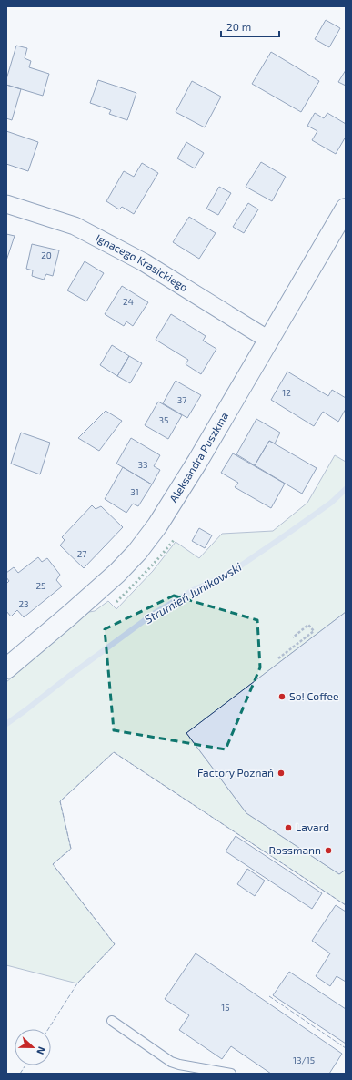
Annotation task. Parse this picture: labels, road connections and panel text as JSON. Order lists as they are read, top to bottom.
{
  "streets": {
    "street": ["Ignacego Krasickiego", "Aleksandra Puszkina"]
  },
  "crossings": [
    ["Ignacego Krasickiego", "Aleksandra Puszkina"]
  ],
  "water": ["Strumień Junikowski"],
  "places": [
    "So! Coffee",
    "Factory Poznań",
    "Lavard",
    "Rossmann"
  ],
  "house_numbers": [
    "20",
    "24",
    "12",
    "37",
    "35",
    "33",
    "31",
    "27",
    "25",
    "23",
    "15",
    "13/15"
  ],
  "scale_bar": "20 m",
  "north": "right"
}
